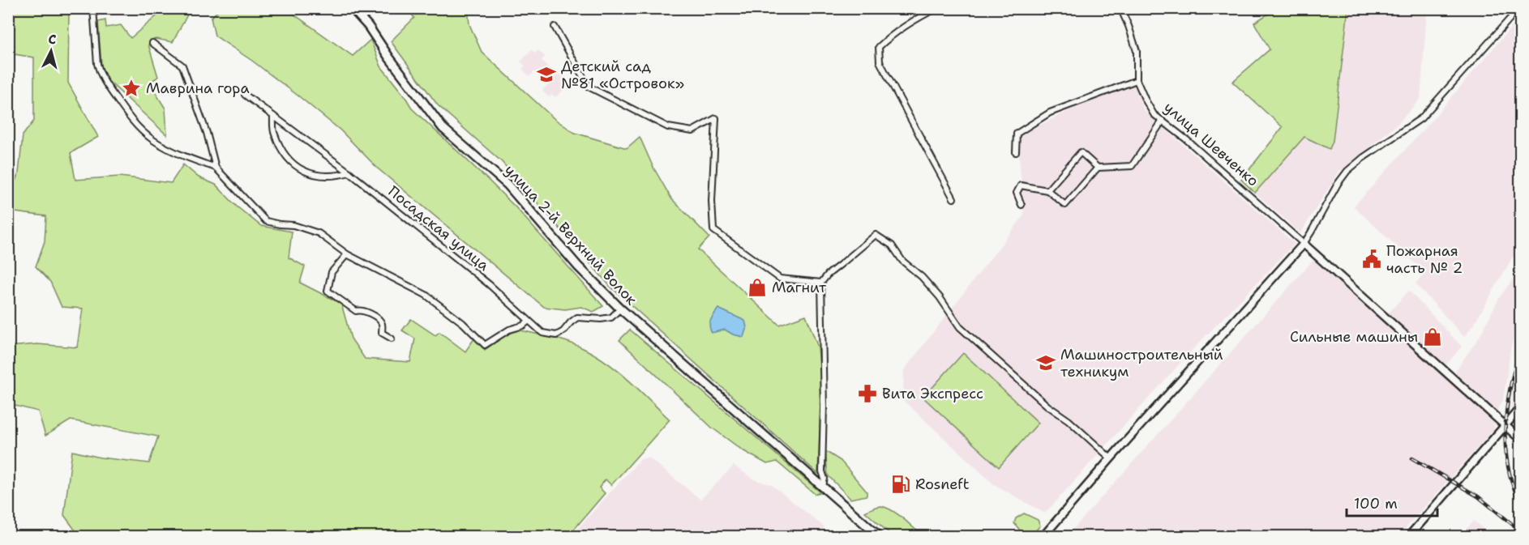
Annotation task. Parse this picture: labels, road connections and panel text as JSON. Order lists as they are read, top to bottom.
{
  "streets": {
    "main road": ["улица 2-й Верхний Волок"],
    "street": ["улица Шевченко", "Посадская улица"]
  },
  "crossings": [
    ["Посадская улица", "улица 2-й Верхний Волок"]
  ],
  "places": {
    "school or university": ["Детский сад №81 «Островок»", "Машиностроительный техникум"],
    "place": ["Маврина гора"],
    "public building": ["Пожарная часть № 2"],
    "shop": ["Магнит", "Сильные машины"],
    "pharmacy": ["Вита Экспресс"],
    "fuel station": ["Rosneft"]
  },
  "scale_bar": "100 m",
  "north": "top"
}
